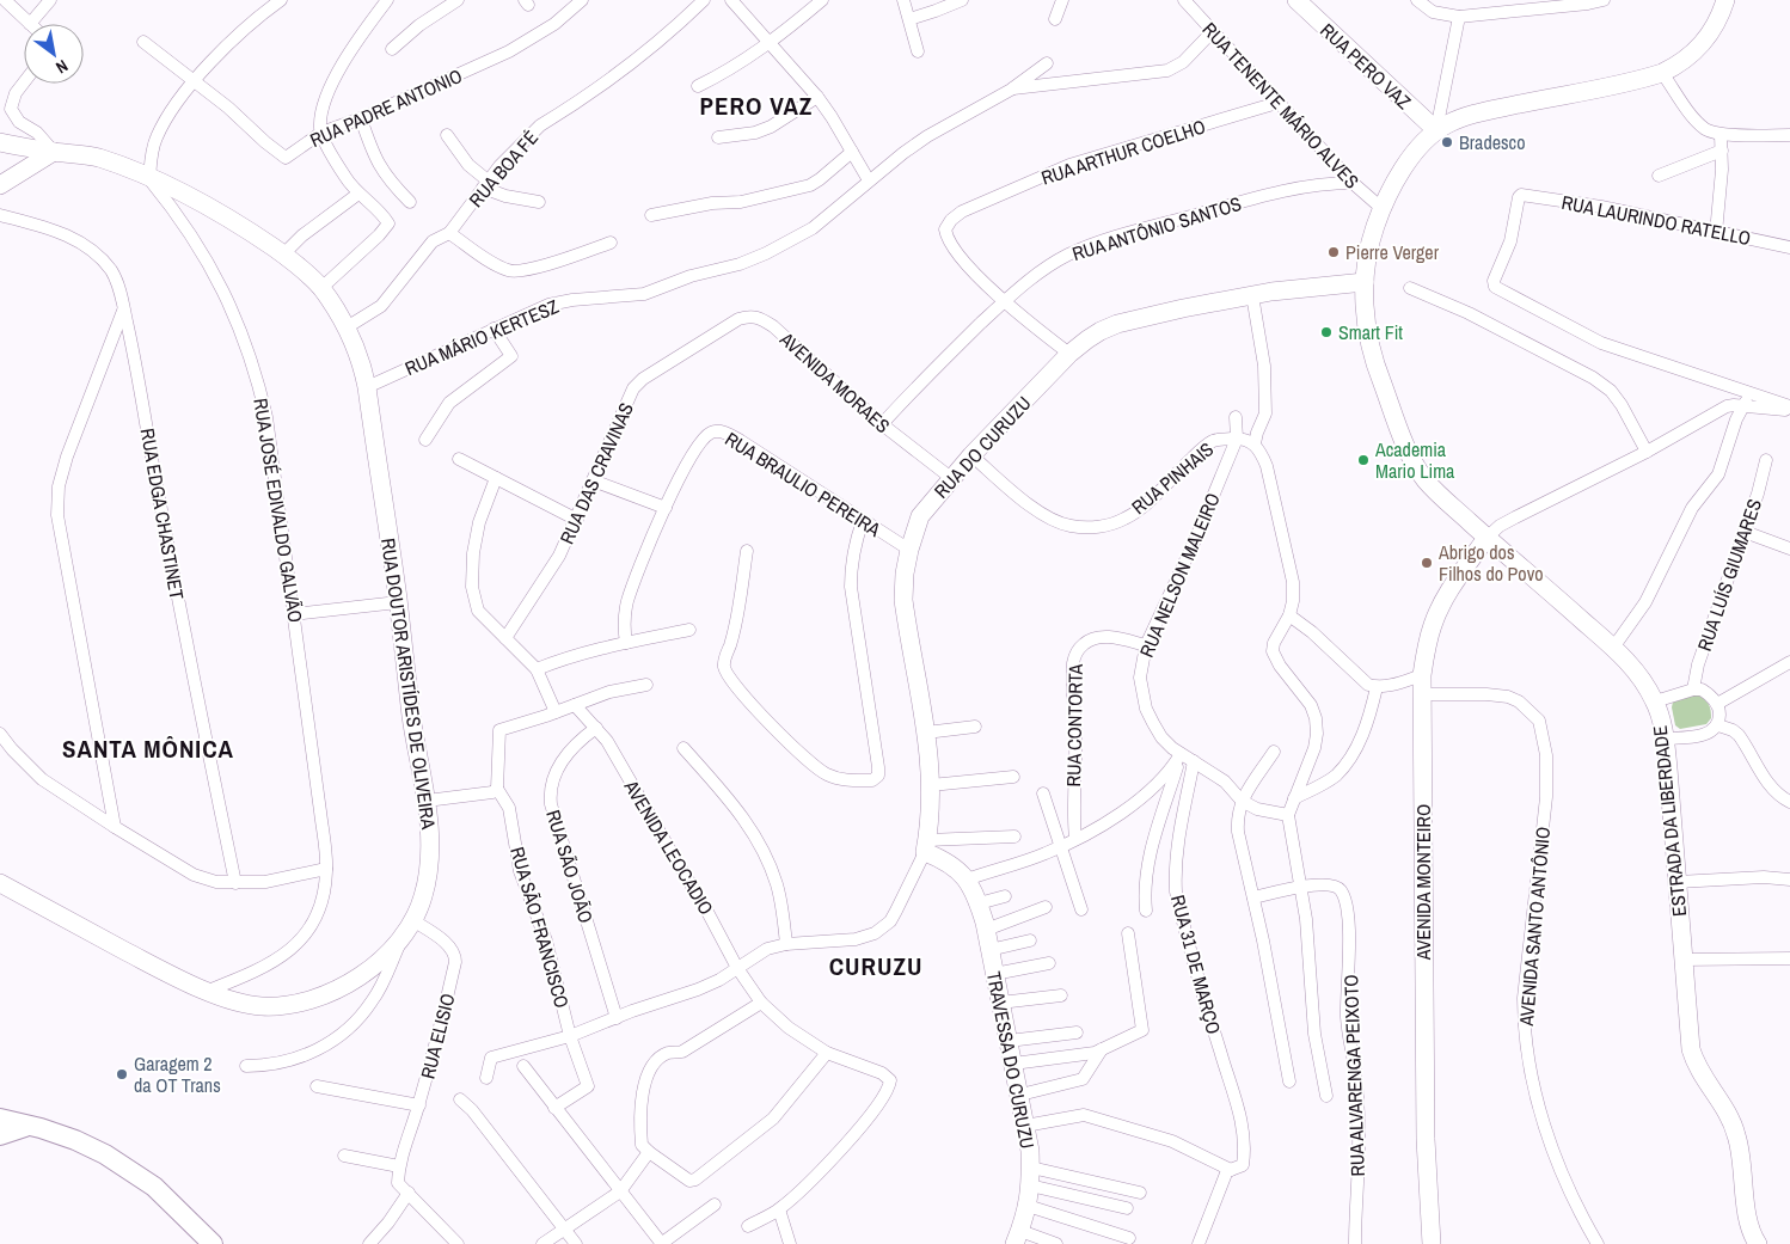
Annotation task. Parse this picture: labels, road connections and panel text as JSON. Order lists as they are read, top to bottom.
{
  "streets": {
    "street": [
      "RUA PERO VAZ",
      "RUA TENENTE MÁRIO ALVES",
      "RUA PADRE ANTONIO",
      "RUA ARTHUR COELHO",
      "RUA BOA FÉ",
      "RUA LAURINDO RATELLO",
      "RUA ANTÔNIO SANTOS",
      "RUA MÁRIO KERTESZ",
      "AVENIDA MORAES",
      "RUA DO CURUZU",
      "RUA DAS CRAVINAS",
      "RUA PINHAIS",
      "RUA BRAULIO PEREIRA",
      "RUA JOSÉ EDIVALDO GALVÃO",
      "RUA EDGA CHASTINET",
      "RUA NELSON MALEIRO",
      "RUA LUÍS GIUMARES",
      "RUA DOUTOR ARISTÍDES DE OLIVEIRA",
      "RUA CONTORTA",
      "ESTRADA DA LIBERDADE",
      "AVENIDA LEOCADIO",
      "RUA SÃO JOÃO",
      "AVENIDA MONTEIRO",
      "AVENIDA SANTO ANTÔNIO",
      "RUA SÃO FRANCISCO",
      "RUA 31 DE MARÇO",
      "RUA ELISIO",
      "TRAVESSA DO CURUZU",
      "RUA ALVARENGA PEIXOTO"
    ]
  },
  "crossings": [
    ["RUA PERO VAZ", "ESTRADA DA LIBERDADE"],
    ["RUA TENENTE MÁRIO ALVES", "RUA ARTHUR COELHO"],
    ["RUA TENENTE MÁRIO ALVES", "RUA ANTÔNIO SANTOS"],
    ["RUA TENENTE MÁRIO ALVES", "ESTRADA DA LIBERDADE"],
    ["RUA ARTHUR COELHO", "RUA ANTÔNIO SANTOS"],
    ["RUA BOA FÉ", "RUA DOUTOR ARISTÍDES DE OLIVEIRA"],
    ["RUA ANTÔNIO SANTOS", "AVENIDA MORAES"],
    ["RUA MÁRIO KERTESZ", "RUA DOUTOR ARISTÍDES DE OLIVEIRA"],
    ["AVENIDA MORAES", "RUA DO CURUZU"],
    ["AVENIDA MORAES", "RUA DAS CRAVINAS"],
    ["RUA DO CURUZU", "RUA PINHAIS"],
    ["RUA DO CURUZU", "RUA BRAULIO PEREIRA"],
    ["RUA DO CURUZU", "ESTRADA DA LIBERDADE"],
    ["RUA PINHAIS", "RUA NELSON MALEIRO"],
    ["RUA JOSÉ EDIVALDO GALVÃO", "RUA DOUTOR ARISTÍDES DE OLIVEIRA"],
    ["RUA NELSON MALEIRO", "RUA CONTORTA"],
    ["RUA NELSON MALEIRO", "RUA 31 DE MARÇO"],
    ["RUA LUÍS GIUMARES", "ESTRADA DA LIBERDADE"],
    ["RUA DOUTOR ARISTÍDES DE OLIVEIRA", "RUA ELISIO"],
    ["ESTRADA DA LIBERDADE", "AVENIDA MONTEIRO"],
    ["AVENIDA LEOCADIO", "RUA SÃO JOÃO"],
    ["AVENIDA MONTEIRO", "AVENIDA SANTO ANTÔNIO"]
  ],
  "districts": ["PERO VAZ", "SANTA MÔNICA", "CURUZU"],
  "places": [
    "Bradesco",
    "Pierre Verger",
    "Smart Fit",
    "Academia Mario Lima",
    "Abrigo dos Filhos do Povo",
    "Garagem 2 da OT Trans"
  ],
  "north": "bottom right"
}
